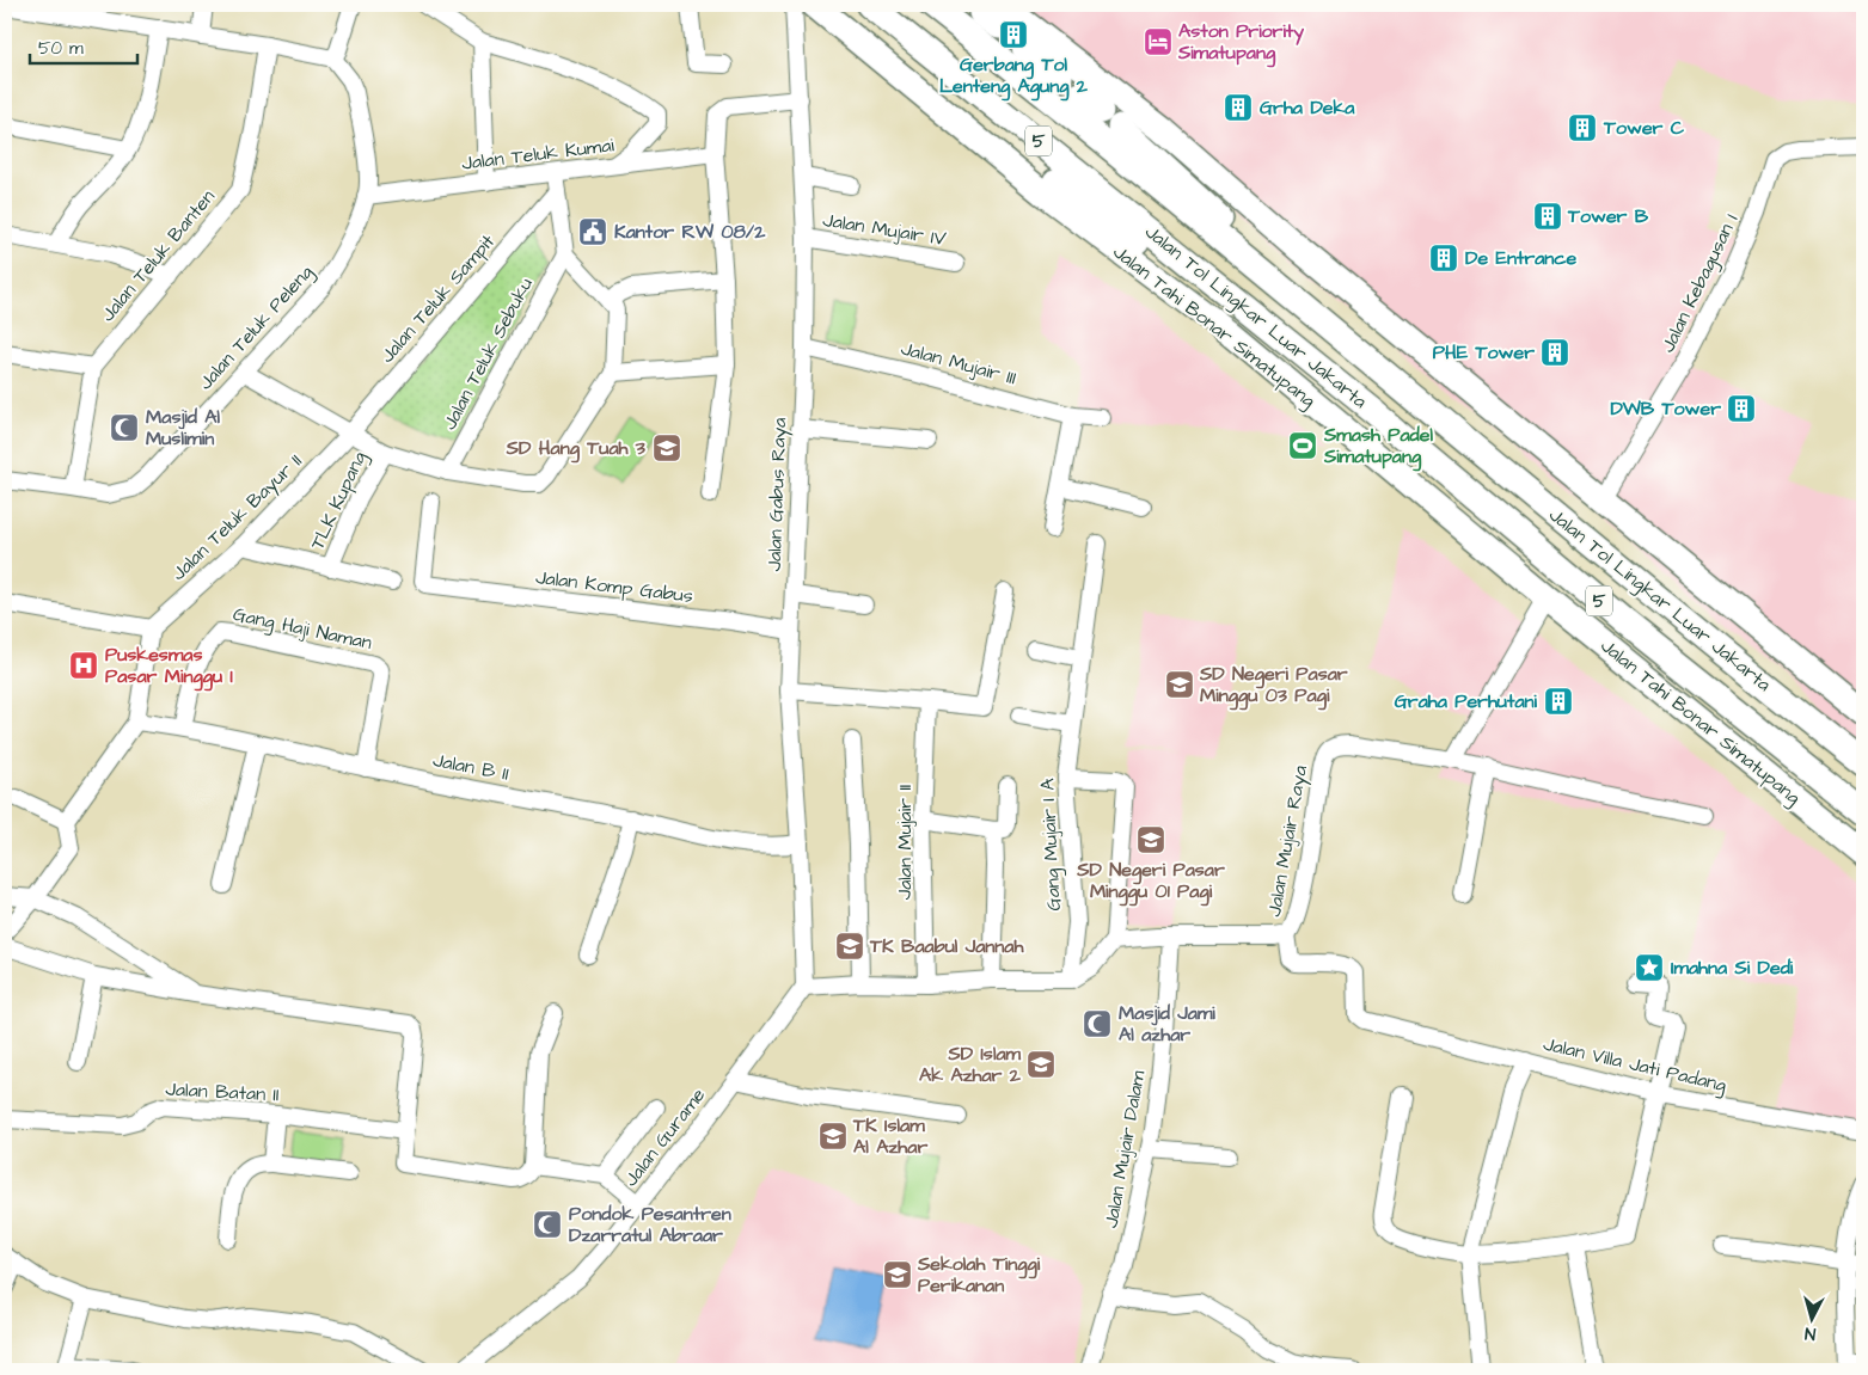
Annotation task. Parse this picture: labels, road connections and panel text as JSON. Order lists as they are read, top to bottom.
{
  "streets": {
    "highway": ["5", "Jalan Tol Lingkar Luar Jakarta", "Jalan Tahi Bonar Simatupang"],
    "street": [
      "Jalan Teluk Kumai",
      "Jalan Mujair IV",
      "Jalan Teluk Banten",
      "Jalan Kebagusan I",
      "Jalan Teluk Sampit",
      "Jalan Teluk Peleng",
      "Jalan Teluk Sebuku",
      "Jalan Mujair III",
      "Jalan Gabus Raya",
      "TLK Kupang",
      "Jalan Teluk Bayur II",
      "Jalan Komp Gabus",
      "Gang Haji Naman",
      "Jalan B II",
      "Jalan Mujair Raya",
      "Jalan Mujair II",
      "Gang Mujair I A",
      "Jalan Villa Jati Padang",
      "Jalan Batan II",
      "Jalan Gurame",
      "Jalan Mujair Dalam"
    ]
  },
  "crossings": [
    ["Jalan Teluk Kumai", "Jalan Teluk Peleng"],
    ["Jalan Mujair IV", "Jalan Gabus Raya"],
    ["Jalan Teluk Sampit", "Jalan Teluk Bayur II"],
    ["Jalan Mujair III", "Jalan Gabus Raya"],
    ["Jalan Gabus Raya", "Jalan Komp Gabus"],
    ["Jalan Gabus Raya", "Jalan B II"],
    ["Jalan Gabus Raya", "Jalan Gurame"],
    ["Gang Haji Naman", "Jalan B II"],
    ["Jalan Mujair Raya", "Jalan Mujair Dalam"]
  ],
  "places": {
    "building": [
      "Gerbang Tol Lenteng Agung 2",
      "Grha Deka",
      "Tower C",
      "Tower B",
      "De Entrance",
      "PHE Tower",
      "DWB Tower",
      "Graha Perhutani"
    ],
    "hotel": ["Aston Priority Simatupang"],
    "public building": ["Kantor RW 08/2"],
    "mosque": ["Masjid Al Muslimin", "Masjid Jami Al azhar", "Pondok Pesantren Dzarratul Abraar"],
    "sports": ["Smash Padel Simatupang"],
    "school or university": [
      "SD Hang Tuah 3",
      "SD Negeri Pasar Minggu 03 Pagi",
      "SD Negeri Pasar Minggu 01 Pagi",
      "TK Baabul Jannah",
      "SD Islam Ak Azhar 2",
      "TK Islam Al Azhar",
      "Sekolah Tinggi Perikanan"
    ],
    "hospital": ["Puskesmas Pasar Minggu I"],
    "place": ["Imahna Si Dedi"]
  },
  "scale_bar": "50 m",
  "north": "bottom"
}
